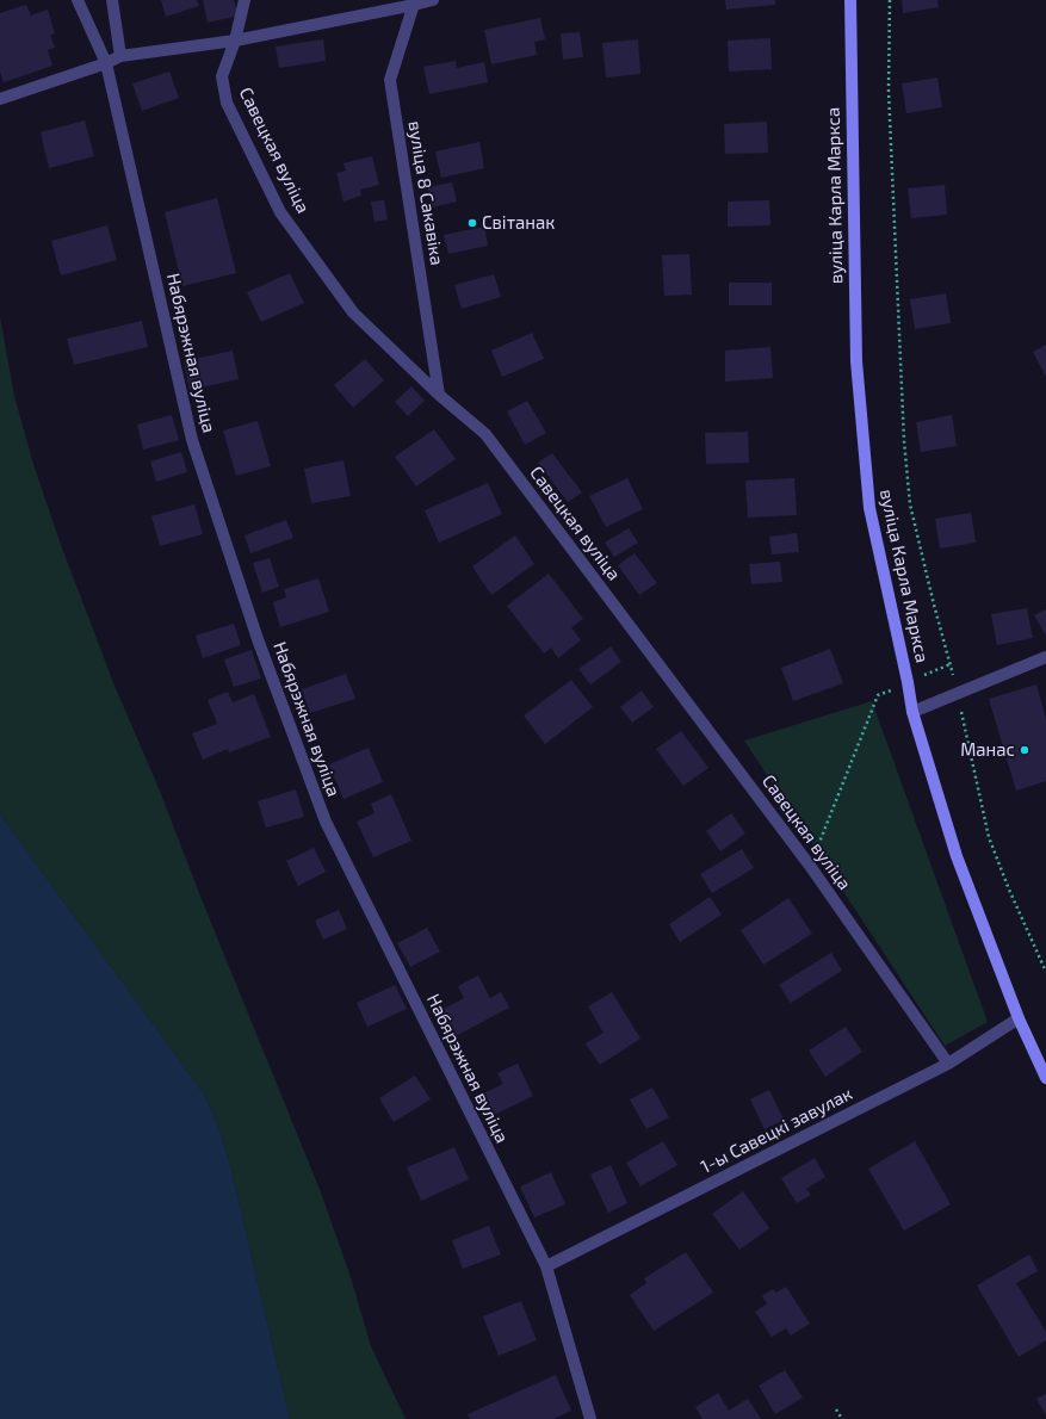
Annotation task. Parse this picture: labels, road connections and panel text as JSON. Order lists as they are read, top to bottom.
{
  "streets": {
    "main road": ["вуліца Карла Маркса"],
    "street": [
      "Савецкая вуліца",
      "вуліца 8 Сакавіка",
      "Набярэжная вуліца",
      "1-ы Савецкі завулак"
    ]
  },
  "crossings": [
    ["Савецкая вуліца", "вуліца 8 Сакавіка"],
    ["Савецкая вуліца", "1-ы Савецкі завулак"],
    ["вуліца Карла Маркса", "1-ы Савецкі завулак"],
    ["Набярэжная вуліца", "1-ы Савецкі завулак"]
  ],
  "places": ["Світанак", "Манас"]
}
